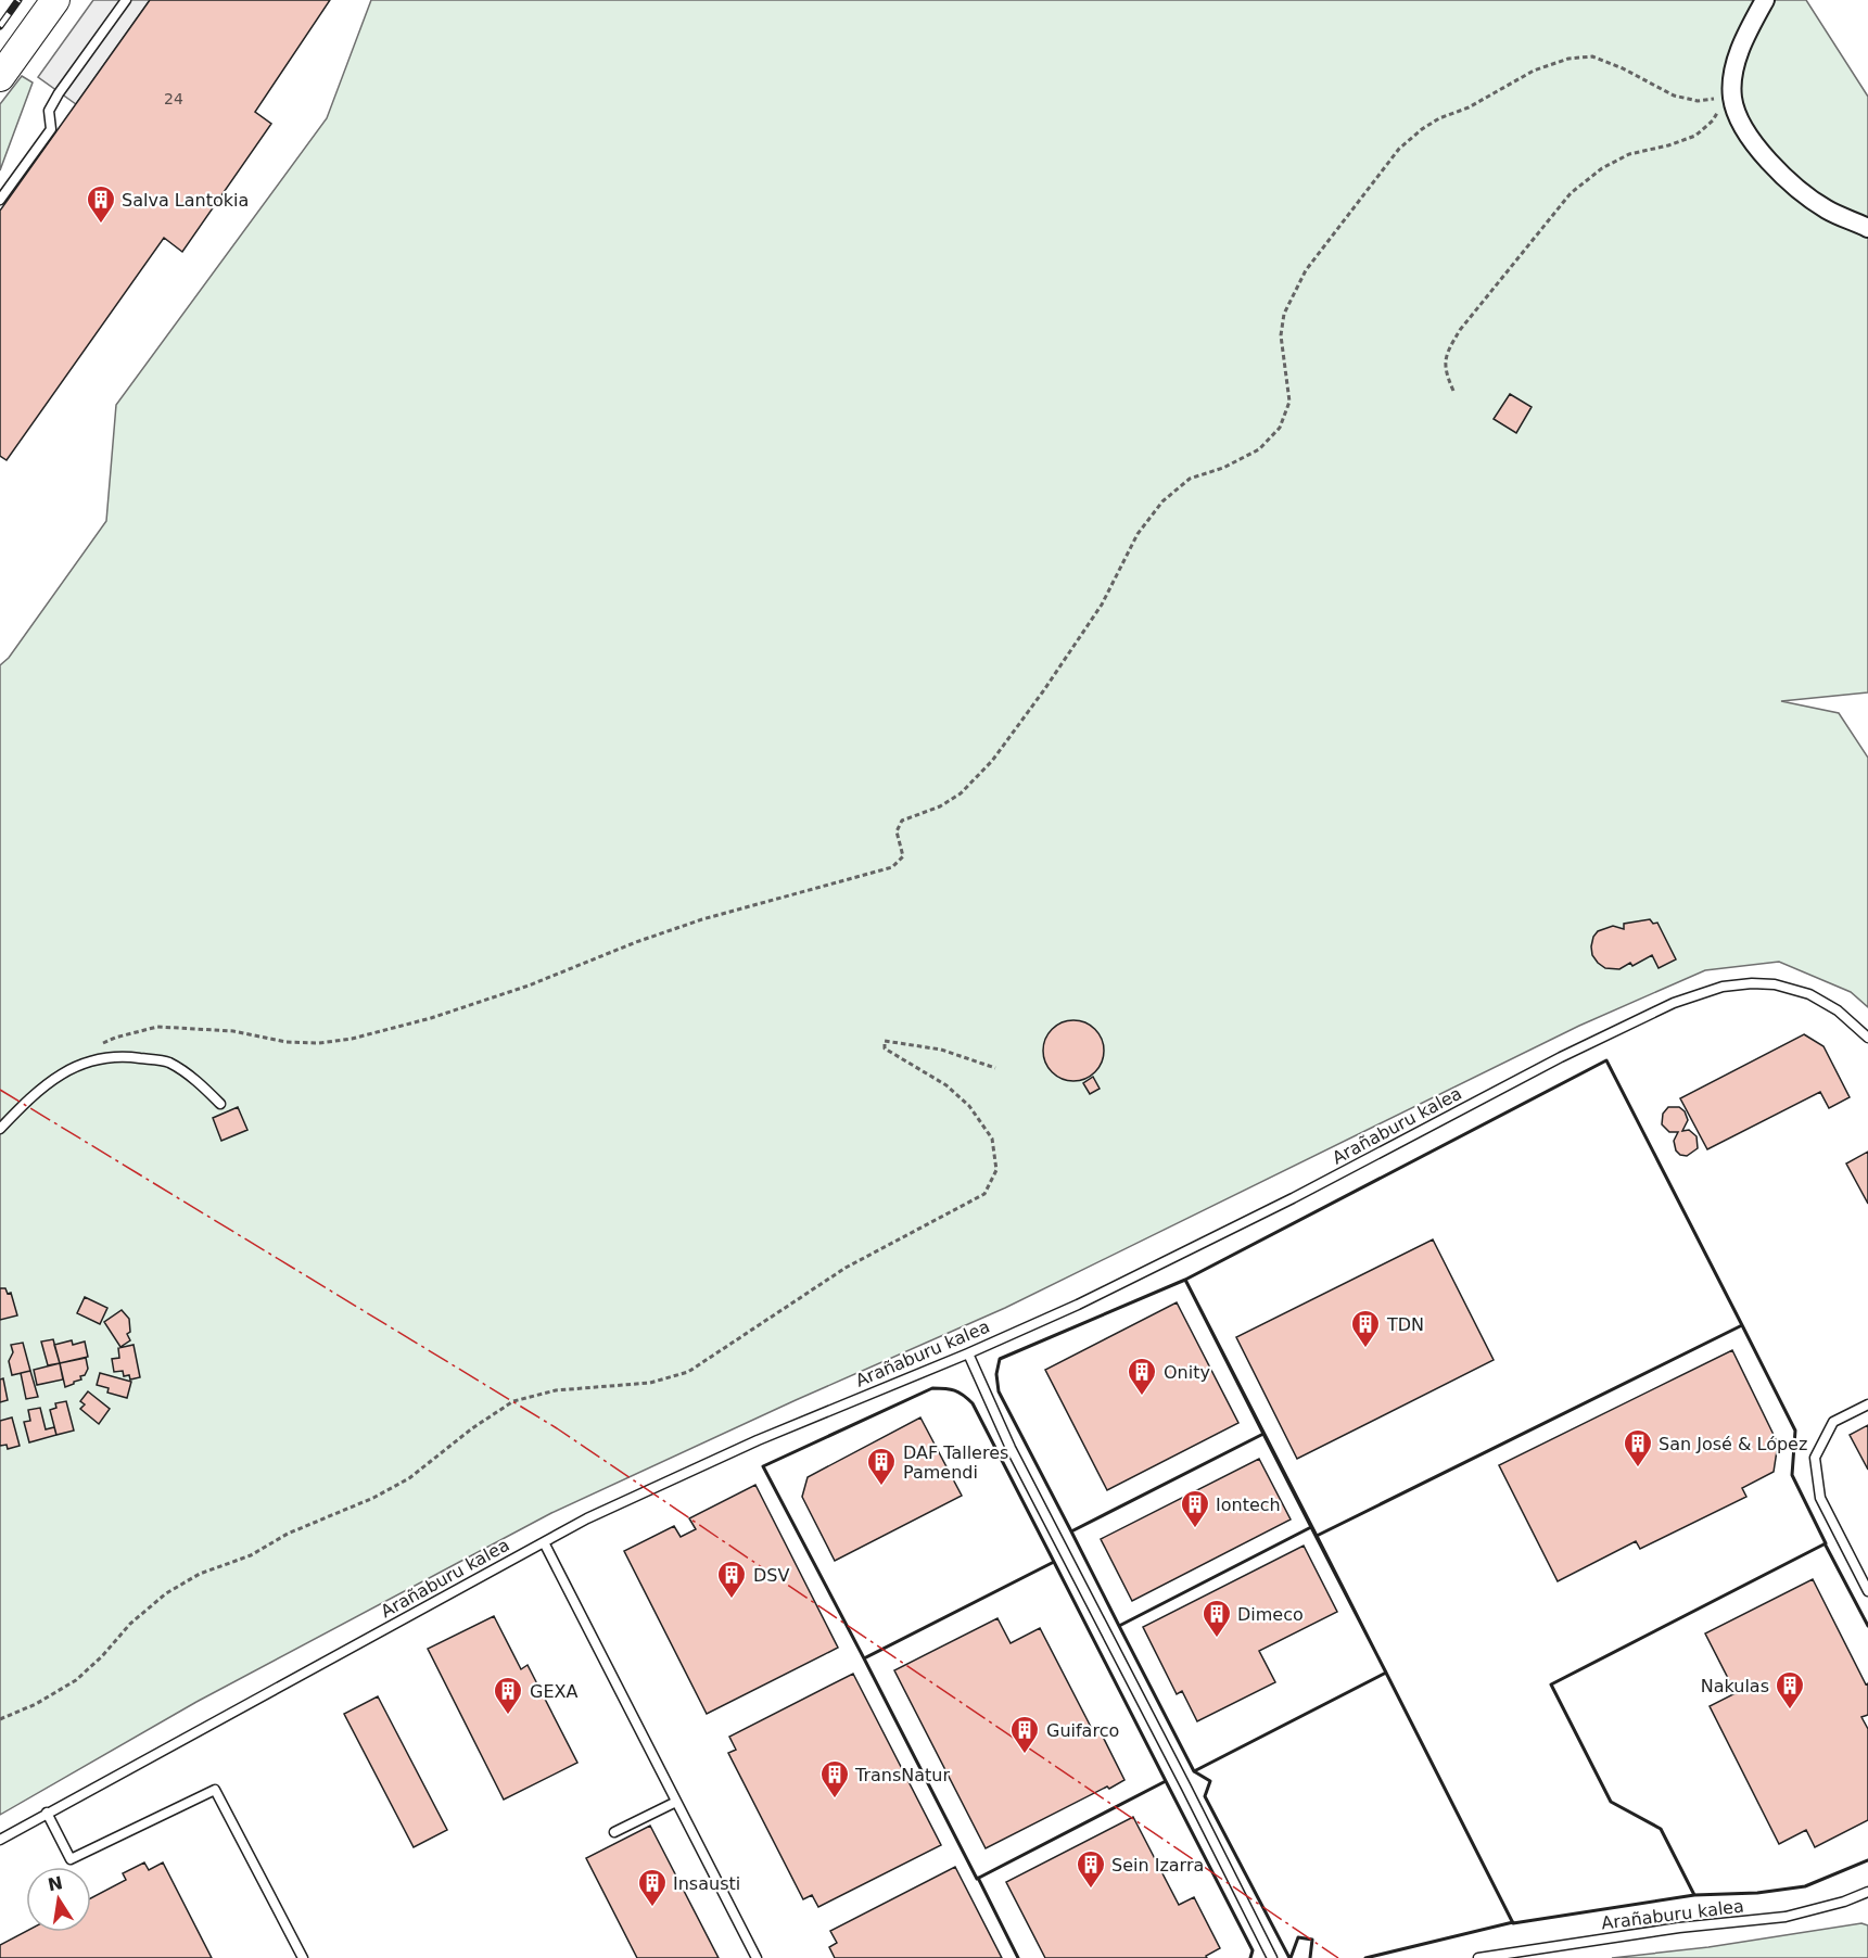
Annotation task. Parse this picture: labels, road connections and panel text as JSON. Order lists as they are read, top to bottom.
{
  "streets": {
    "lane": ["Arañaburu kalea"]
  },
  "places": {
    "building": [
      "Salva Lantokia",
      "TDN",
      "Onity",
      "San José & López",
      "DAF Talleres Pamendi",
      "Iontech",
      "DSV",
      "Dimeco",
      "Nakulas",
      "GEXA",
      "Guifarco",
      "TransNatur",
      "Sein Izarra",
      "Insausti"
    ]
  },
  "house_numbers": ["24"],
  "north": "top"
}
